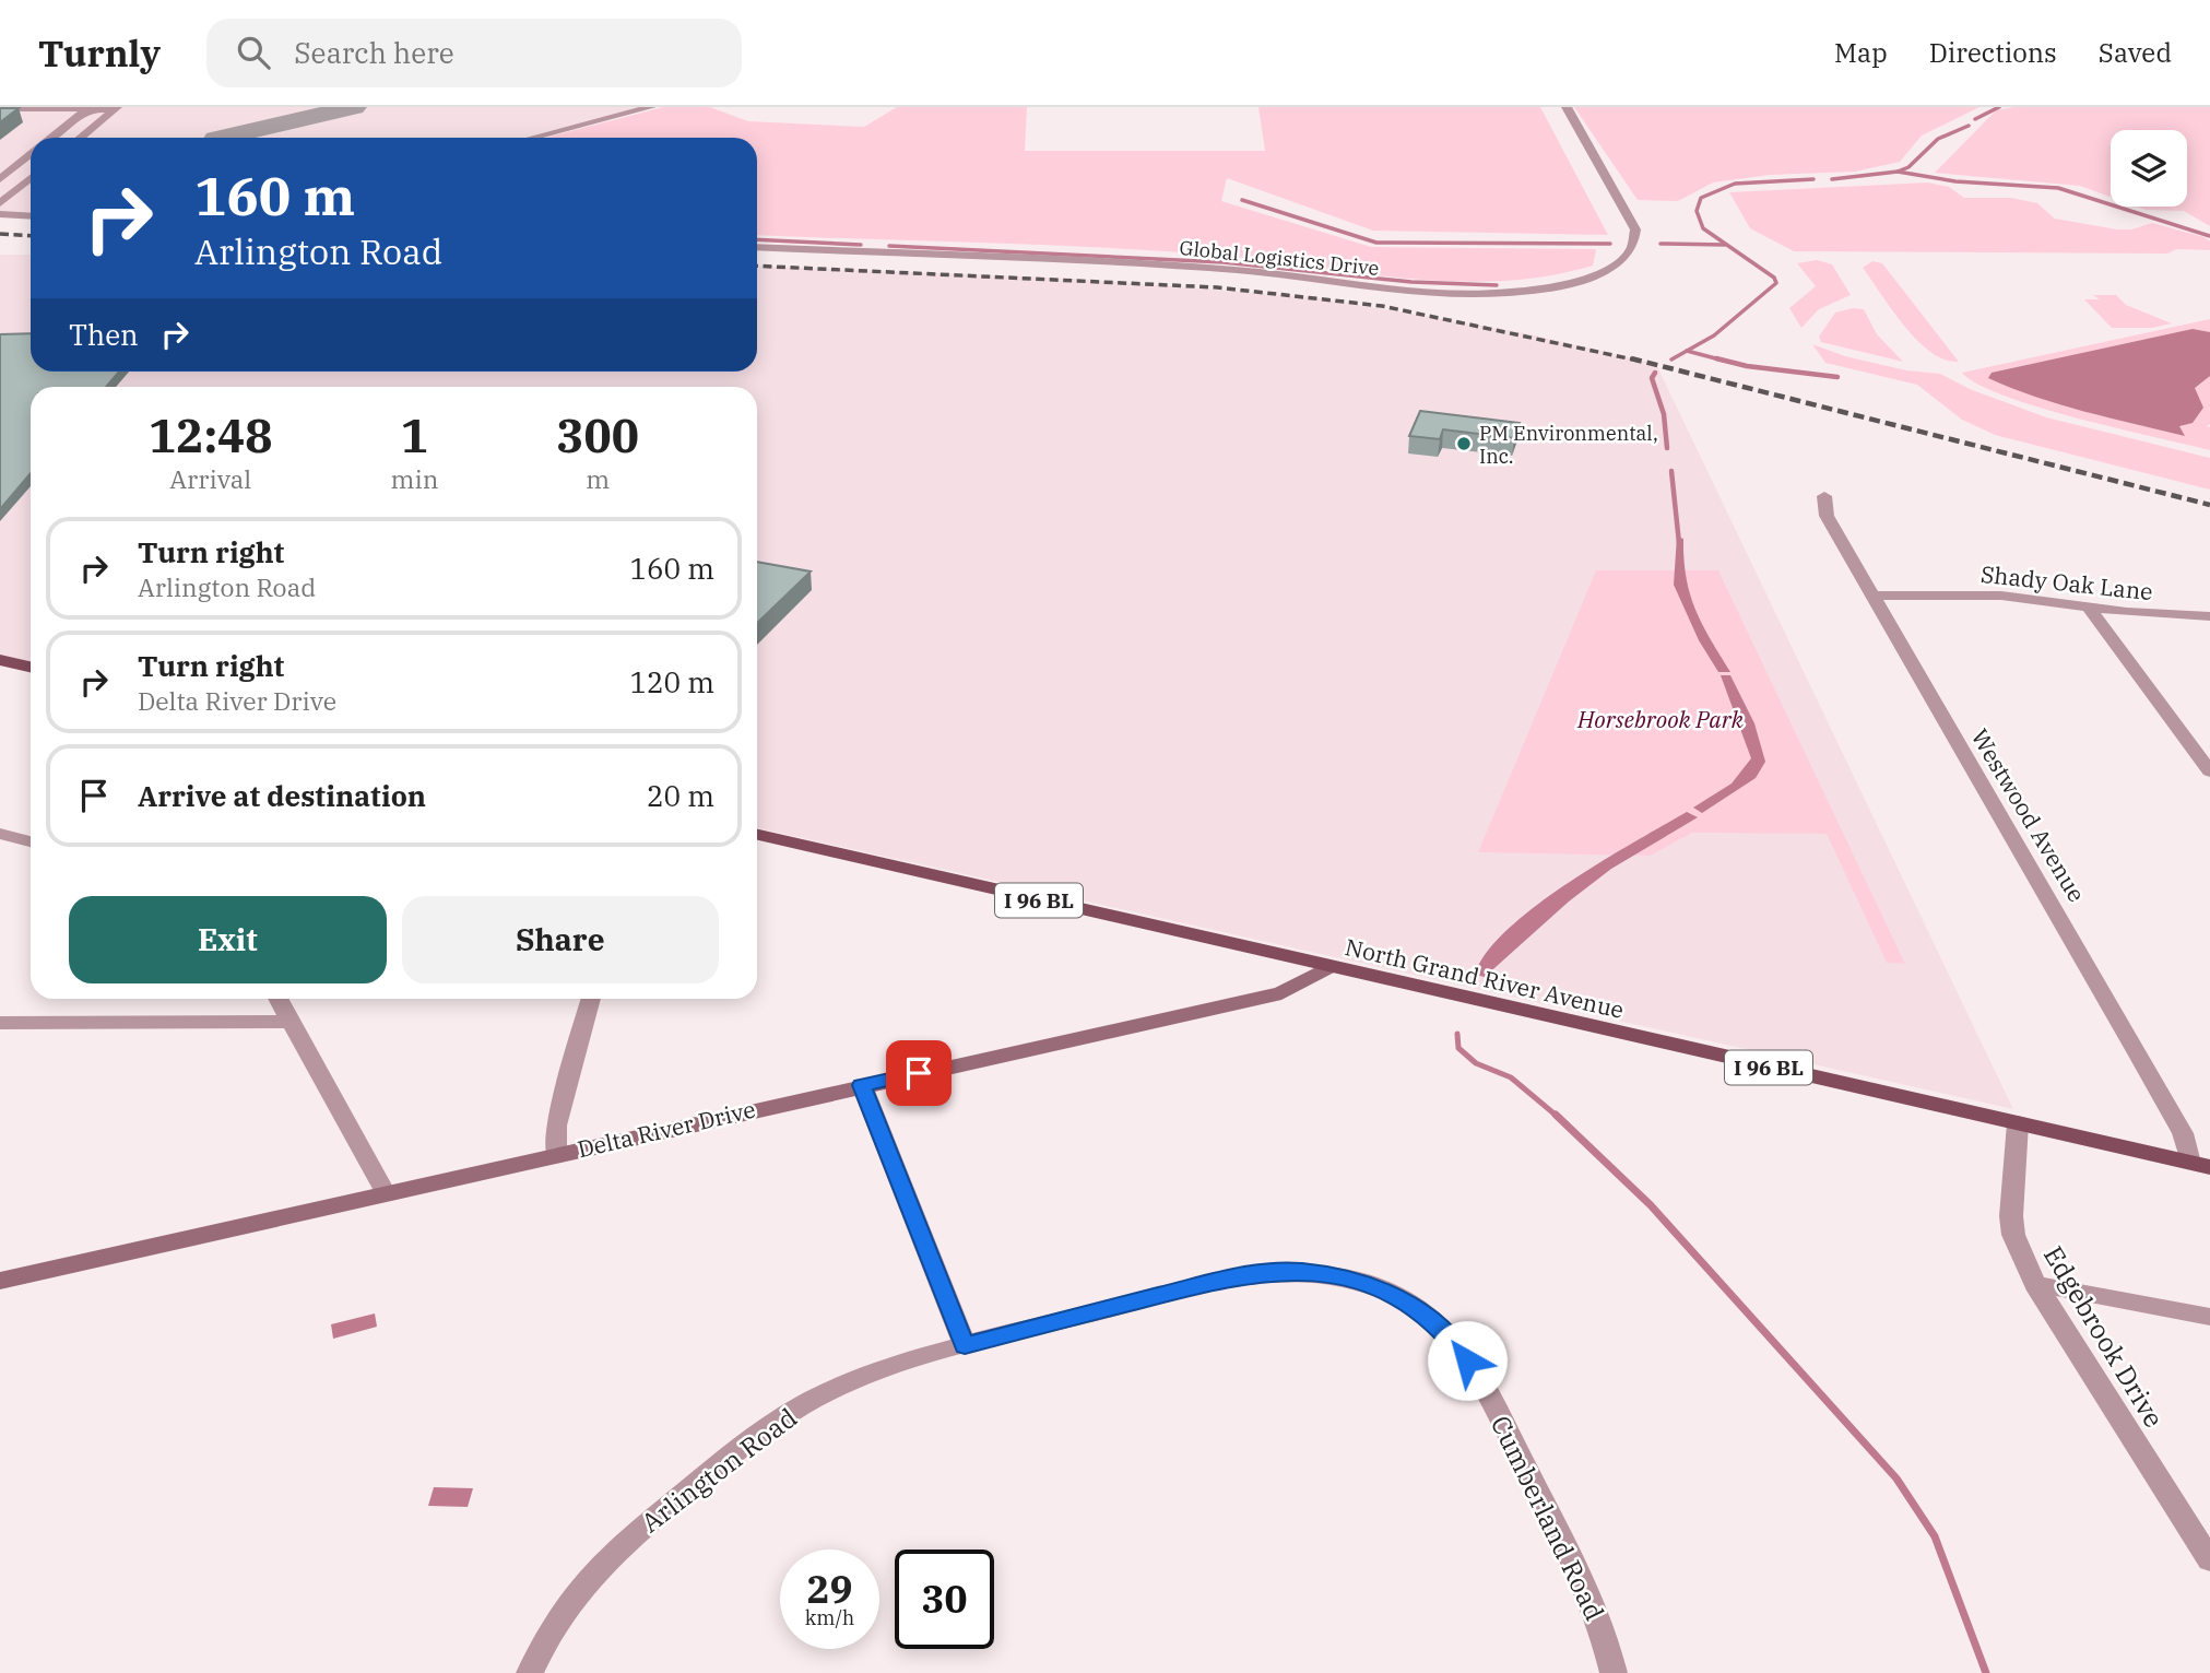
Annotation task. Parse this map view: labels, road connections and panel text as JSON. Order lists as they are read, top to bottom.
{
  "streets": {
    "main road": ["I 96 BL", "North Grand River Avenue"],
    "street": [
      "Global Logistics Drive",
      "Shady Oak Lane",
      "Westwood Avenue",
      "Delta River Drive",
      "Edgebrook Drive",
      "Arlington Road",
      "Cumberland Road"
    ]
  },
  "crossings": [
    ["Shady Oak Lane", "Westwood Avenue"],
    ["Westwood Avenue", "North Grand River Avenue"],
    ["North Grand River Avenue", "Delta River Drive"],
    ["North Grand River Avenue", "Edgebrook Drive"],
    ["Arlington Road", "Cumberland Road"]
  ],
  "parks": ["Horsebrook Park"],
  "places": ["PM Environmental, Inc."],
  "page": {
    "header": "Turnly",
    "search": "Search here",
    "nav": ["Map", "Directions", "Saved"],
    "turn": ["160 m", "Arlington Road"],
    "then": "Then",
    "eta": [
      "12:48",
      "Arrival",
      "1",
      "min",
      "300",
      "m"
    ],
    "list": [
      {
        "name": "Turn right",
        "note": "Arlington Road",
        "value": "160 m"
      },
      {
        "name": "Turn right",
        "note": "Delta River Drive",
        "value": "120 m"
      },
      {
        "name": "Arrive at destination",
        "value": "20 m"
      }
    ],
    "buttons": ["Exit", "Share"],
    "speed": "29 km/h",
    "limit": "30"
  }
}
